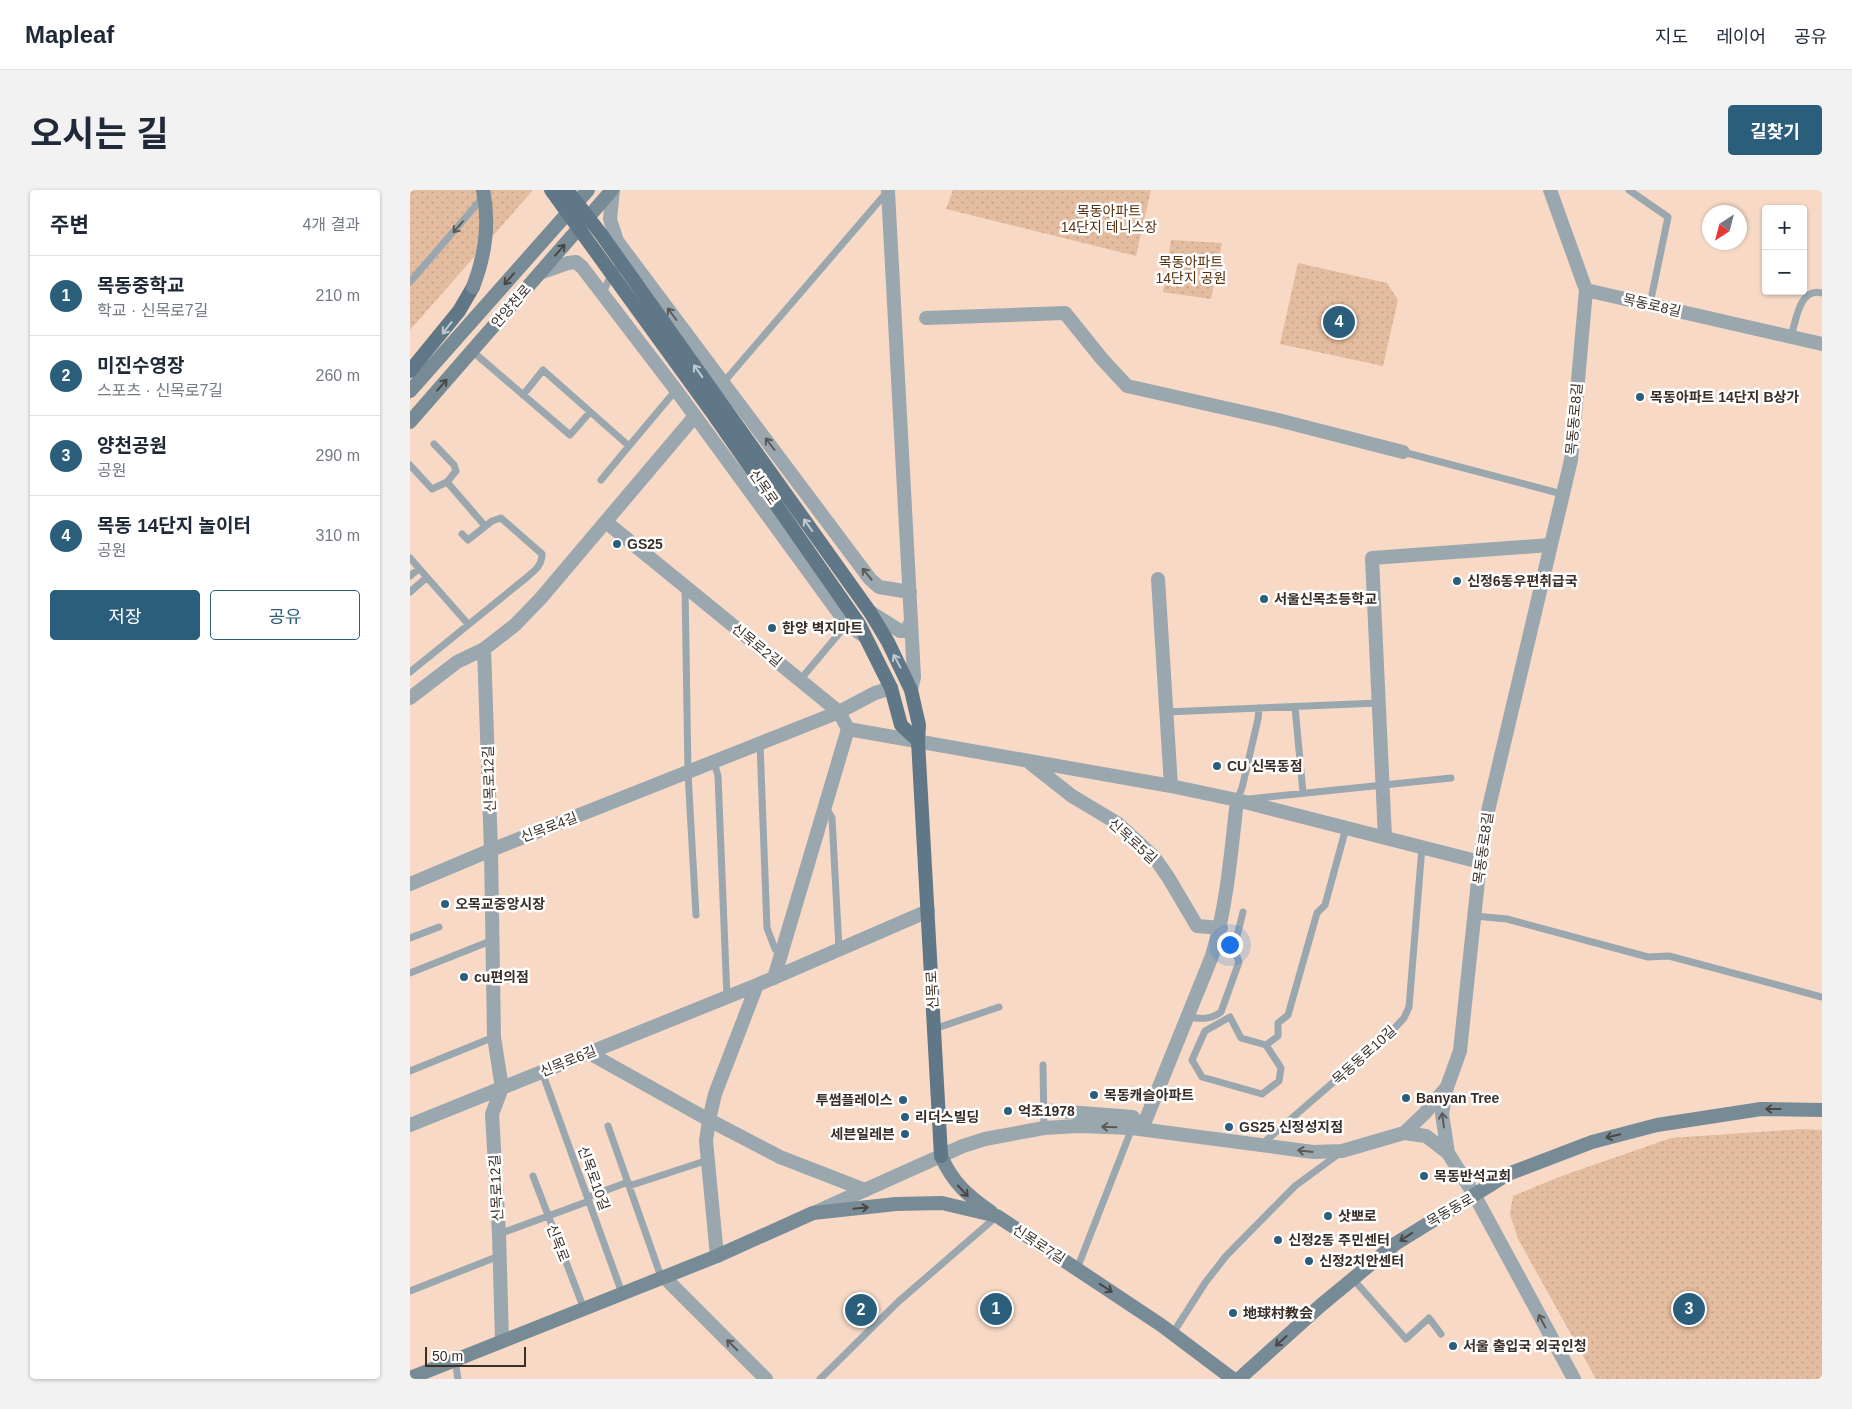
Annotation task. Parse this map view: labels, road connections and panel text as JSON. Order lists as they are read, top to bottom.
{
  "streets": {
    "main road": [
      "안양천로",
      "신목로",
      "목동동로",
      "신목로7길"
    ],
    "street": [
      "목동로8길",
      "목동동로8길",
      "신목로2길",
      "신목로12길",
      "신목로4길",
      "신목로5길",
      "신목로6길"
    ],
    "lane": ["목동동로10길", "신목로10길"]
  },
  "crossings": [
    ["목동로8길", "목동동로8길"],
    ["목동동로8길", "신목로5길"],
    ["신목로", "신목로4길"],
    ["신목로", "신목로5길"],
    ["신목로", "신목로6길"],
    ["신목로2길", "신목로4길"],
    ["신목로12길", "신목로4길"],
    ["신목로12길", "신목로6길"],
    ["신목로5길", "목동동로10길"],
    ["신목로6길", "신목로10길"]
  ],
  "one_way": ["목동동로", "신목로7길"],
  "parks": ["목동아파트 14단지 테니스장", "목동아파트 14단지 공원"],
  "places": [
    "목동아파트 14단지 B상가",
    "GS25",
    "신정6동우편취급국",
    "서울신목초등학교",
    "한양 벽지마트",
    "CU 신목동점",
    "오목교중앙시장",
    "cu편의점",
    "목동캐슬아파트",
    "Banyan Tree",
    "투썸플레이스",
    "억조1978",
    "리더스빌딩",
    "GS25 신정성지점",
    "세븐일레븐",
    "목동반석교회",
    "삿뽀로",
    "신정2동 주민센터",
    "신정2치안센터",
    "地球村教会",
    "서울 출입국 외국인청"
  ],
  "scale_bar": "50 m",
  "north": "bottom left",
  "page": {
    "header": "Mapleaf",
    "nav": ["지도", "레이어", "공유"],
    "title": "오시는 길",
    "buttons": [
      "길찾기",
      ["저장", "공유"]
    ],
    "heading": ["주변", "4개 결과"],
    "map_buttons": ["+", "−"],
    "list": [
      {
        "mark": "1",
        "name": "목동중학교",
        "note": "학교 · 신목로7길",
        "value": "210 m"
      },
      {
        "mark": "2",
        "name": "미진수영장",
        "note": "스포츠 · 신목로7길",
        "value": "260 m"
      },
      {
        "mark": "3",
        "name": "양천공원",
        "note": "공원",
        "value": "290 m"
      },
      {
        "mark": "4",
        "name": "목동 14단지 놀이터",
        "note": "공원",
        "value": "310 m"
      }
    ],
    "pins": [
      "4",
      "1",
      "3",
      "2"
    ],
    "scale": "50 m"
  }
}
